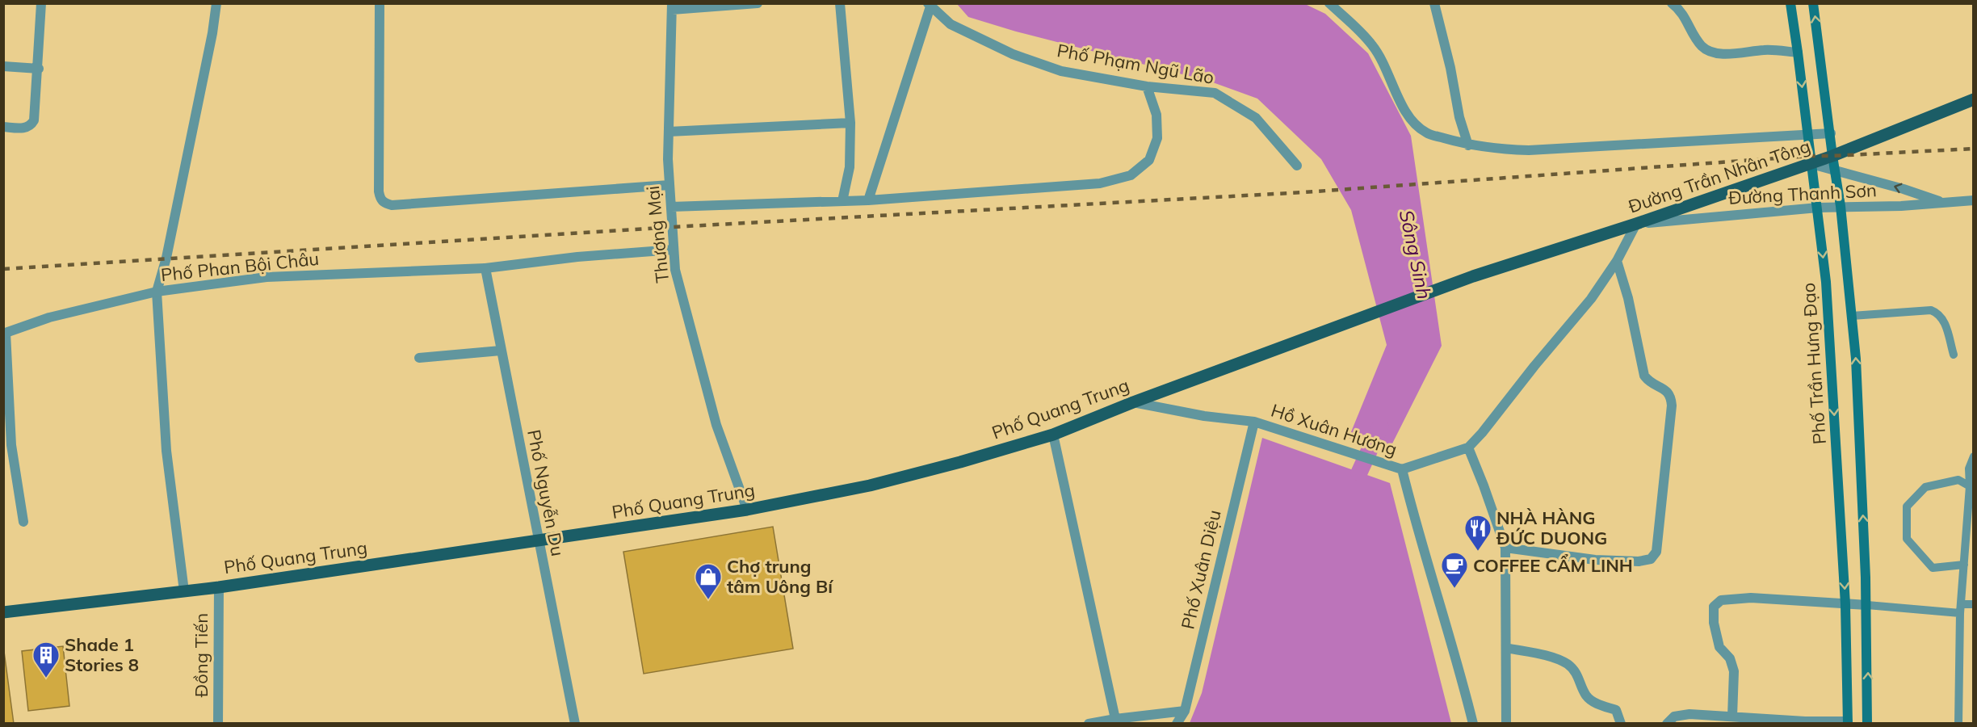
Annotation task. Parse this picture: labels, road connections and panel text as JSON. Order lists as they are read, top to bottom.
{
  "streets": {
    "main road": ["Đường Trần Nhân Tông", "Phố Trần Hưng Đạo", "Phố Quang Trung"],
    "street": [
      "Phố Phạm Ngũ Lão",
      "Đường Thanh Sơn",
      "Thương Mại",
      "Phố Phan Bội Châu",
      "Hồ Xuân Hương",
      "Phố Nguyễn Du",
      "Phố Xuân Diệu",
      "Đồng Tiến"
    ]
  },
  "crossings": [
    ["Đường Trần Nhân Tông", "Đường Thanh Sơn"],
    ["Đường Trần Nhân Tông", "Phố Trần Hưng Đạo"],
    ["Đường Trần Nhân Tông", "Phố Quang Trung"],
    ["Đường Thanh Sơn", "Phố Trần Hưng Đạo"],
    ["Thương Mại", "Phố Phan Bội Châu"],
    ["Thương Mại", "Phố Quang Trung"],
    ["Phố Phan Bội Châu", "Phố Nguyễn Du"],
    ["Phố Quang Trung", "Hồ Xuân Hương"],
    ["Phố Quang Trung", "Phố Nguyễn Du"],
    ["Phố Quang Trung", "Đồng Tiến"],
    ["Hồ Xuân Hương", "Phố Xuân Diệu"]
  ],
  "water": ["Sông Sinh"],
  "places": {
    "restaurant": ["NHÀ HÀNG ĐỨC DUONG"],
    "cafe": ["COFFEE CẨM LINH"],
    "shop": ["Chợ trung tâm Uông Bí"],
    "building": ["Shade 1 Stories 8"]
  }
}
